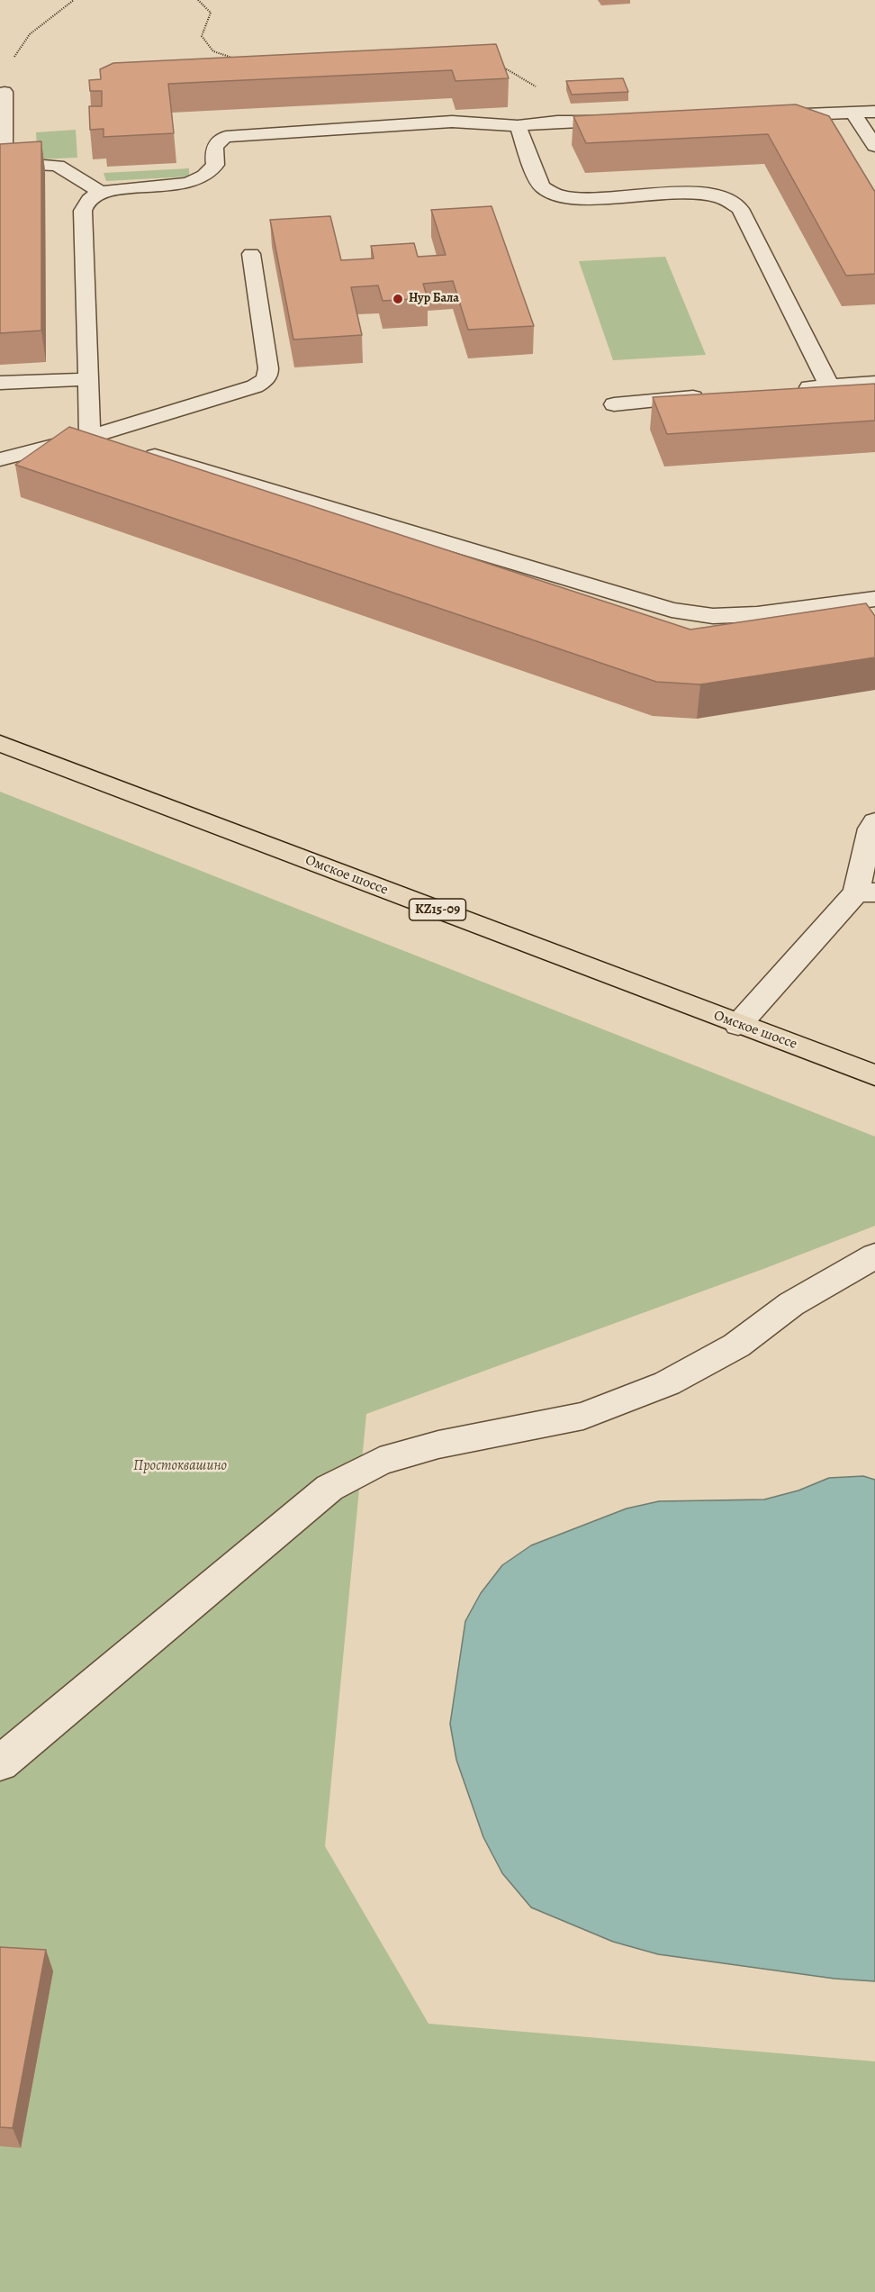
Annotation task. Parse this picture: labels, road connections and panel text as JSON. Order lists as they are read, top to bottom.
{
  "streets": {
    "highway": ["Омское шоссе", "KZ15-09"]
  },
  "parks": ["Простоквашино"],
  "places": ["Нур Бала"]
}
